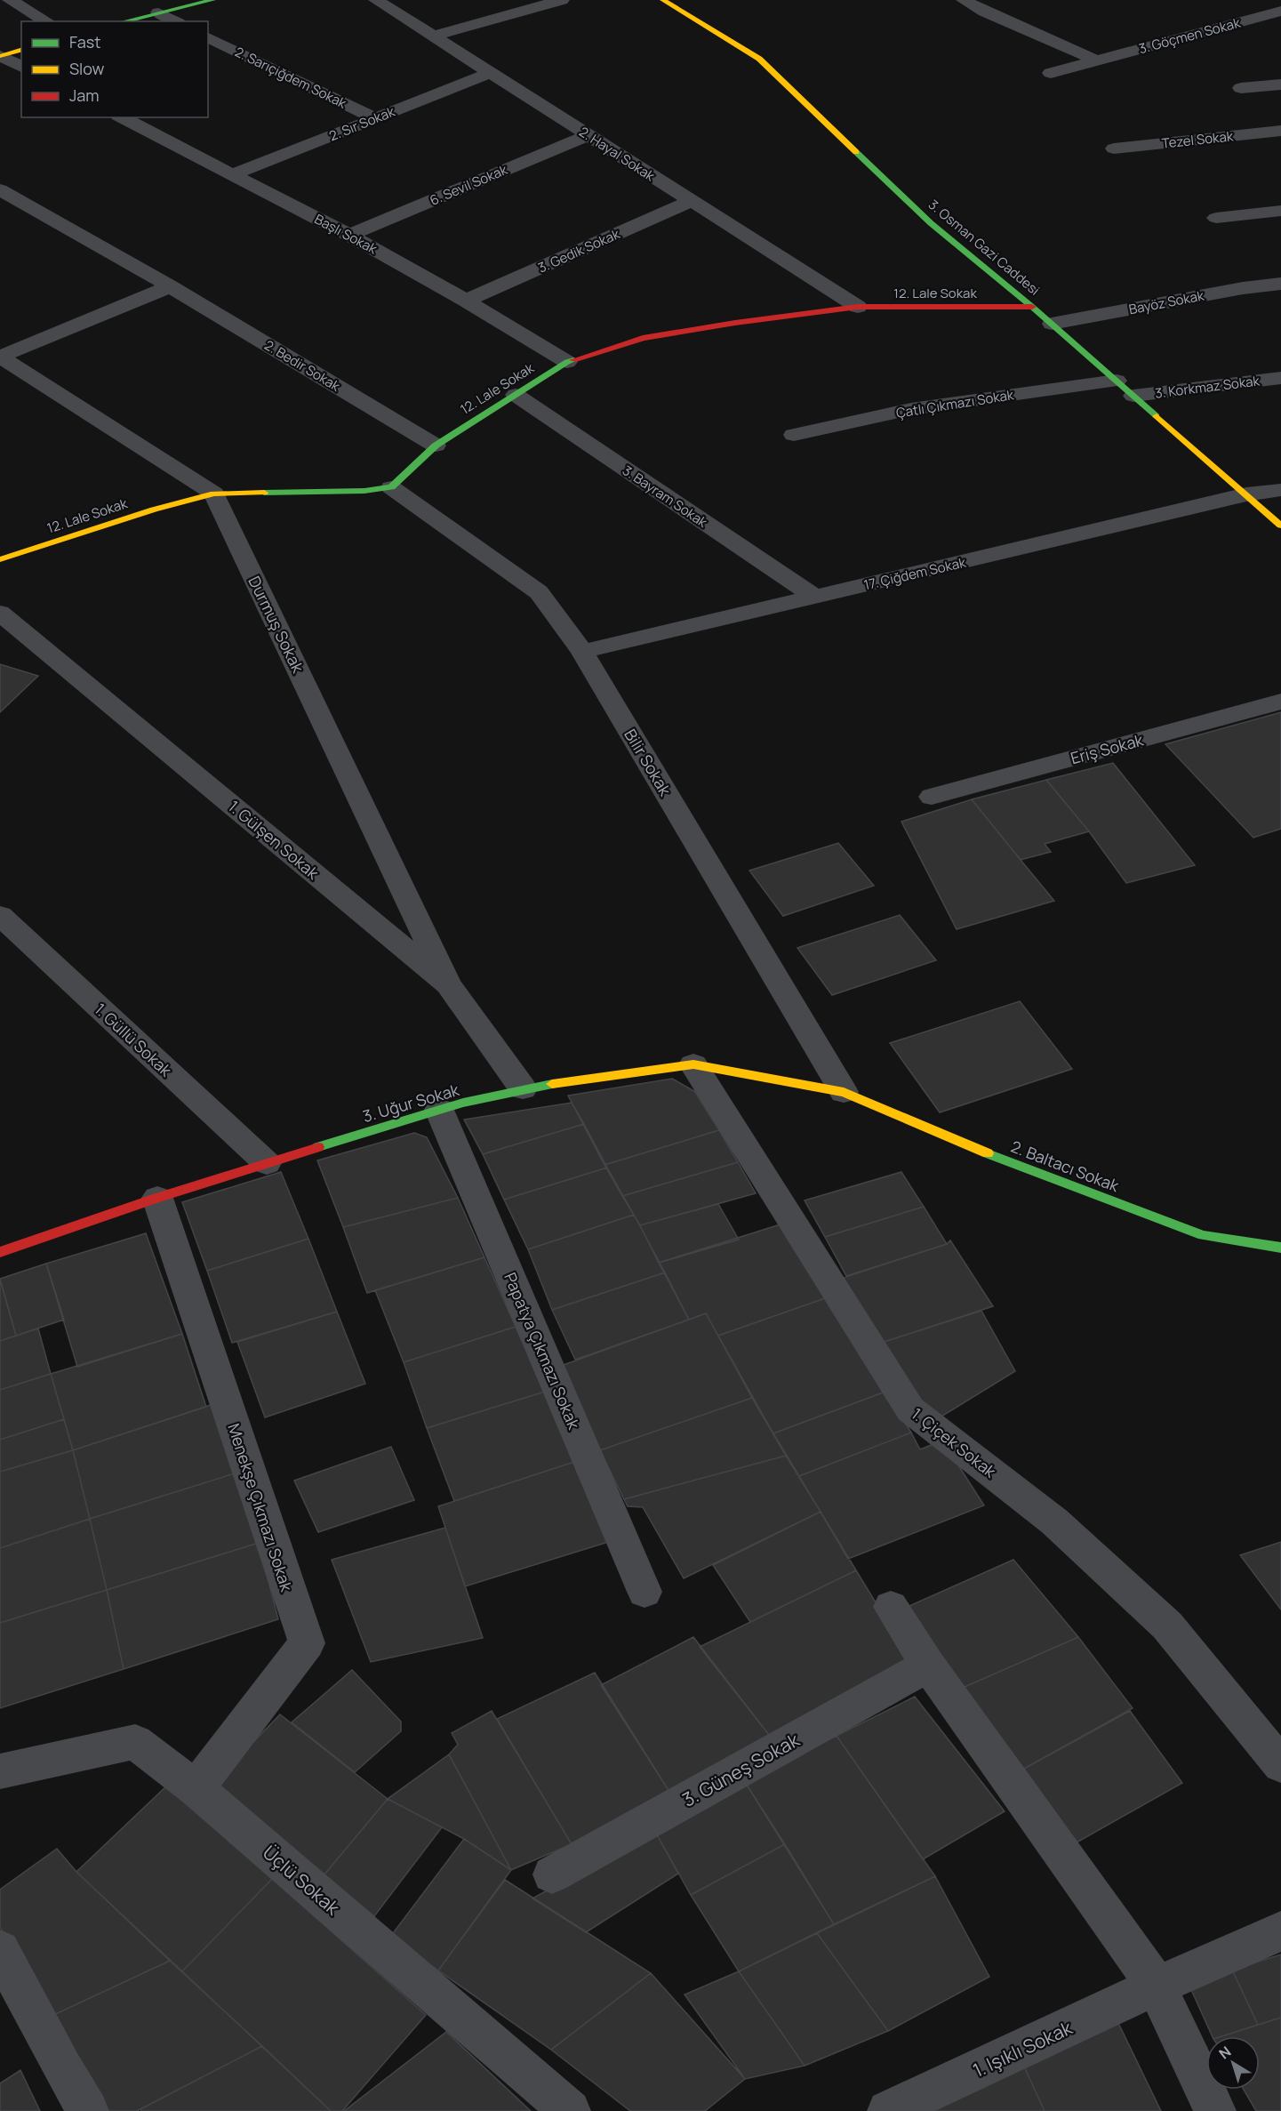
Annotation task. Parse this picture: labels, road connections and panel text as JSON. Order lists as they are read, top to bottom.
{
  "streets": {
    "street": [
      "3. Göçmen Sokak",
      "2. Sarıçiğdem Sokak",
      "2. Sır Sokak",
      "Tezel Sokak",
      "2. Hayal Sokak",
      "6. Sevil Sokak",
      "Başlı Sokak",
      "3. Osman Gazi Caddesi",
      "3. Gedik Sokak",
      "12. Lale Sokak",
      "Bayöz Sokak",
      "2. Bedir Sokak",
      "3. Korkmaz Sokak",
      "Çatlı Çıkmazı Sokak",
      "3. Bayram Sokak",
      "17. Çiğdem Sokak",
      "Durmuş Sokak",
      "Eriş Sokak",
      "Bilir Sokak",
      "1. Gülşen Sokak",
      "1. Güllü Sokak",
      "3. Uğur Sokak",
      "2. Baltacı Sokak",
      "Papatya Çıkmazı Sokak",
      "1. Çiçek Sokak",
      "Menekşe Çıkmazı Sokak",
      "3. Güneş Sokak",
      "Üçlü Sokak",
      "1. Işıklı Sokak"
    ]
  },
  "crossings": [
    ["2. Sarıçiğdem Sokak", "2. Sır Sokak"],
    ["2. Sır Sokak", "2. Hayal Sokak"],
    ["2. Sır Sokak", "Başlı Sokak"],
    ["2. Hayal Sokak", "6. Sevil Sokak"],
    ["2. Hayal Sokak", "3. Gedik Sokak"],
    ["2. Hayal Sokak", "12. Lale Sokak"],
    ["6. Sevil Sokak", "Başlı Sokak"],
    ["Başlı Sokak", "3. Gedik Sokak"],
    ["Başlı Sokak", "12. Lale Sokak"],
    ["3. Osman Gazi Caddesi", "12. Lale Sokak"],
    ["3. Osman Gazi Caddesi", "Bayöz Sokak"],
    ["3. Osman Gazi Caddesi", "3. Korkmaz Sokak"],
    ["3. Osman Gazi Caddesi", "Çatlı Çıkmazı Sokak"],
    ["3. Osman Gazi Caddesi", "17. Çiğdem Sokak"],
    ["12. Lale Sokak", "2. Bedir Sokak"],
    ["12. Lale Sokak", "3. Bayram Sokak"],
    ["12. Lale Sokak", "Durmuş Sokak"],
    ["12. Lale Sokak", "Bilir Sokak"],
    ["3. Bayram Sokak", "17. Çiğdem Sokak"],
    ["17. Çiğdem Sokak", "Bilir Sokak"],
    ["Durmuş Sokak", "1. Gülşen Sokak"],
    ["Bilir Sokak", "3. Uğur Sokak"],
    ["Bilir Sokak", "2. Baltacı Sokak"],
    ["1. Gülşen Sokak", "3. Uğur Sokak"],
    ["1. Güllü Sokak", "3. Uğur Sokak"],
    ["3. Uğur Sokak", "2. Baltacı Sokak"],
    ["3. Uğur Sokak", "Papatya Çıkmazı Sokak"],
    ["3. Uğur Sokak", "1. Çiçek Sokak"],
    ["3. Uğur Sokak", "Menekşe Çıkmazı Sokak"],
    ["Menekşe Çıkmazı Sokak", "Üçlü Sokak"]
  ],
  "legend": ["Fast", "Slow", "Jam"],
  "north": "top left"
}
